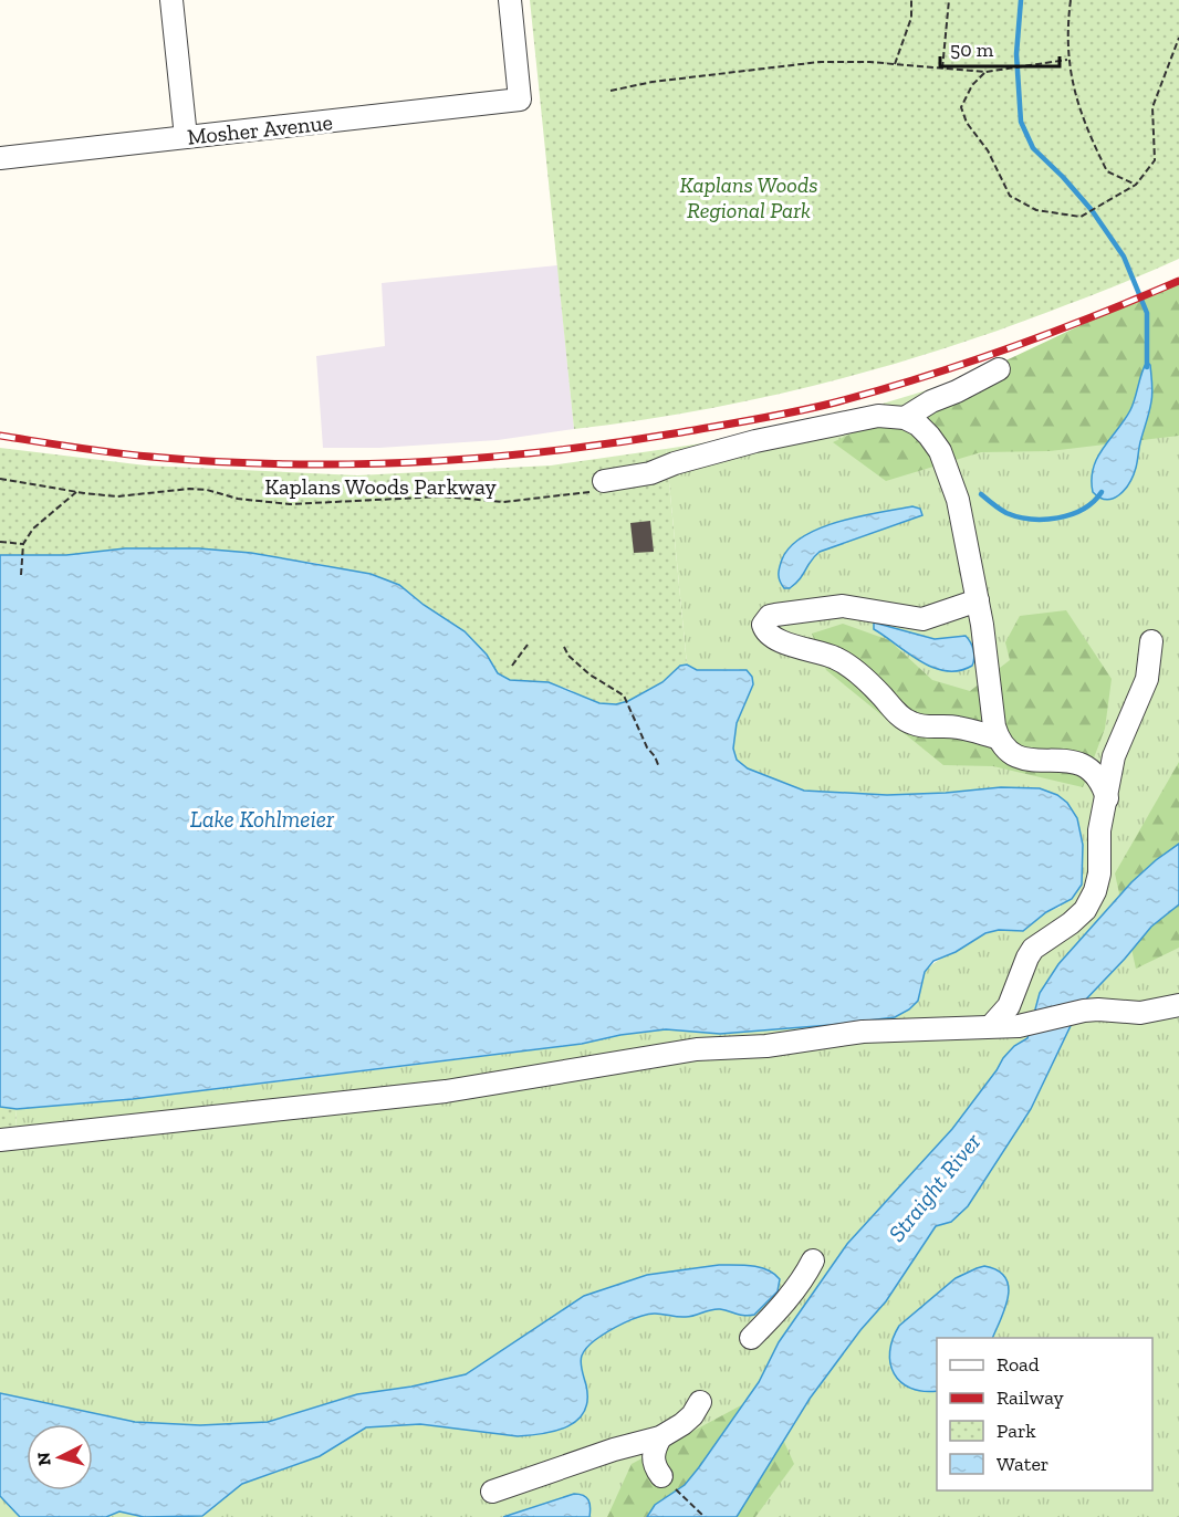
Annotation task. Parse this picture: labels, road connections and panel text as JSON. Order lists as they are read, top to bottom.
{
  "streets": {
    "street": ["Mosher Avenue"],
    "path": ["Kaplans Woods Parkway"]
  },
  "water": ["Lake Kohlmeier", "Straight River"],
  "parks": ["Kaplans Woods Regional Park"],
  "legend": [
    "Road",
    "Railway",
    "Park",
    "Water"
  ],
  "scale_bar": "50 m",
  "north": "left"
}
